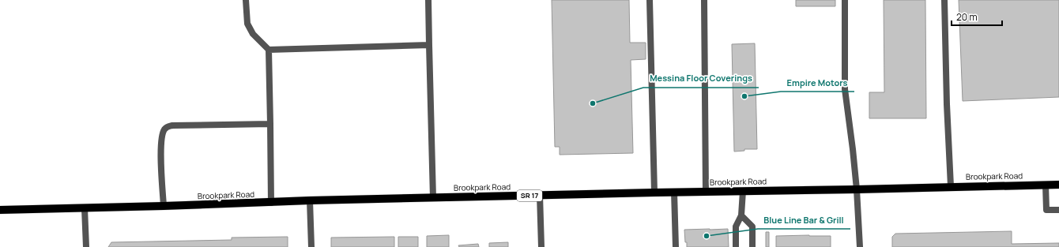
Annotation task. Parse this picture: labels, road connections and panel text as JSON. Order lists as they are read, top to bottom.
{
  "streets": {
    "main road": ["Brookpark Road", "SR 17"]
  },
  "places": ["Empire Motors", "Messina Floor Coverings", "Blue Line Bar & Grill"],
  "scale_bar": "20 m"
}
